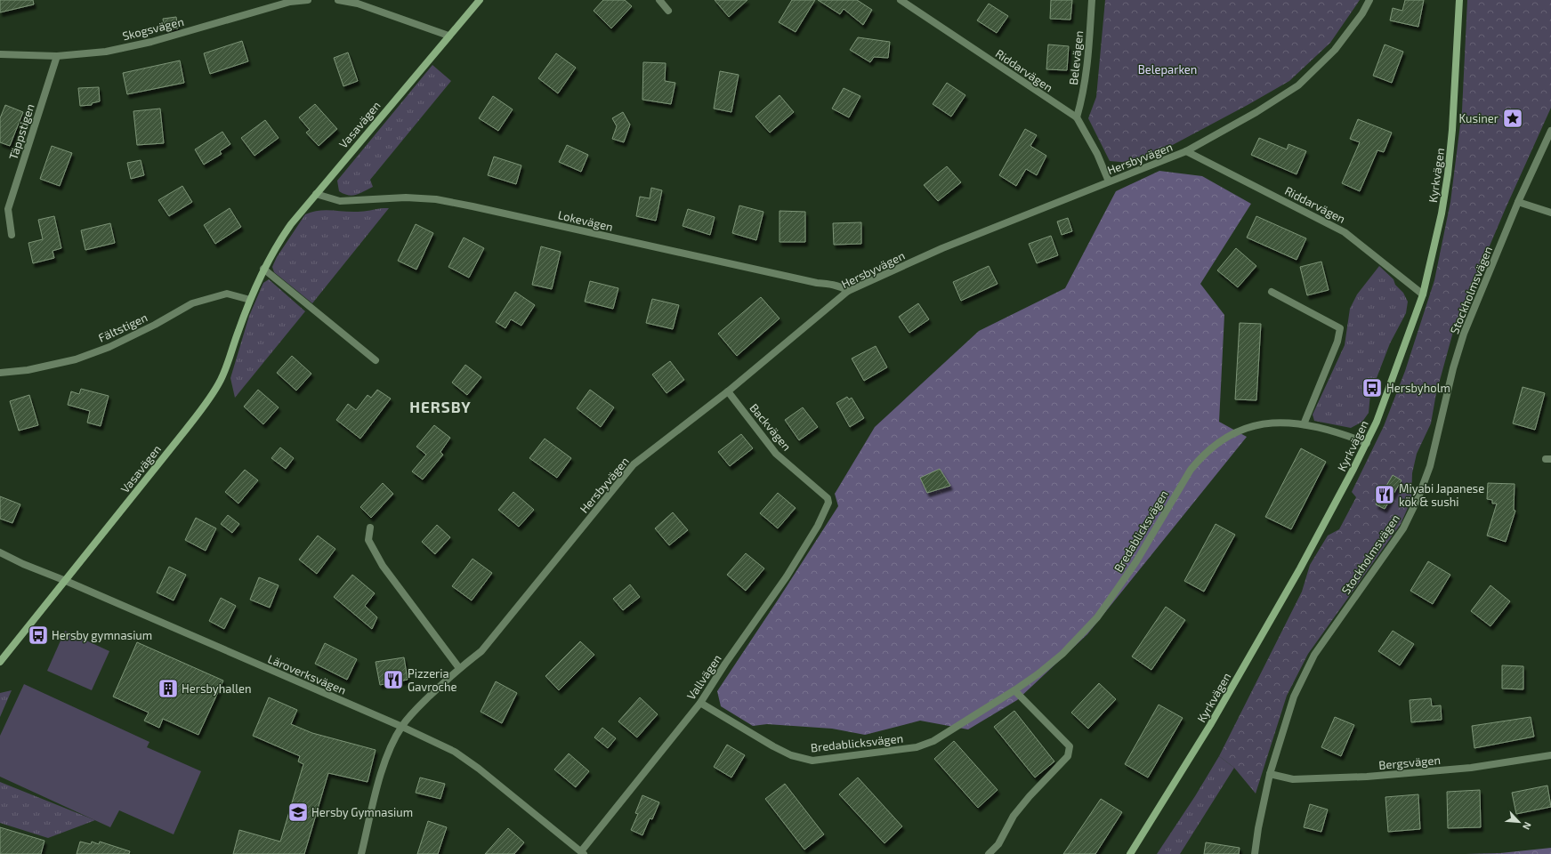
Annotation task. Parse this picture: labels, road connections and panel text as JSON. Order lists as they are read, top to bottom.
{
  "streets": {
    "street": [
      "Skogsvägen",
      "Belevägen",
      "Riddarvägen",
      "Vasavägen",
      "Täppstigen",
      "Hersbyvägen",
      "Kyrkvägen",
      "Lokevägen",
      "Stockholmsvägen",
      "Fältstigen",
      "Backvägen",
      "Bredablicksvägen",
      "Läroverksvägen",
      "Vallvägen",
      "Bergsvägen"
    ]
  },
  "crossings": [
    ["Skogsvägen", "Täppstigen"],
    ["Belevägen", "Riddarvägen"],
    ["Riddarvägen", "Hersbyvägen"],
    ["Riddarvägen", "Kyrkvägen"],
    ["Vasavägen", "Lokevägen"],
    ["Vasavägen", "Fältstigen"],
    ["Vasavägen", "Läroverksvägen"],
    ["Hersbyvägen", "Lokevägen"],
    ["Hersbyvägen", "Backvägen"],
    ["Hersbyvägen", "Läroverksvägen"],
    ["Kyrkvägen", "Bredablicksvägen"],
    ["Stockholmsvägen", "Bergsvägen"],
    ["Backvägen", "Vallvägen"],
    ["Bredablicksvägen", "Vallvägen"],
    ["Läroverksvägen", "Vallvägen"]
  ],
  "districts": ["HERSBY"],
  "parks": ["Beleparken"],
  "places": {
    "place": ["Kusiner"],
    "bus stop": ["Hersbyholm", "Hersby gymnasium"],
    "restaurant": ["Miyabi Japanese kök & sushi", "Pizzeria Gavroche"],
    "building": ["Hersbyhallen"],
    "school or university": ["Hersby Gymnasium"]
  },
  "north": "bottom right"
}
